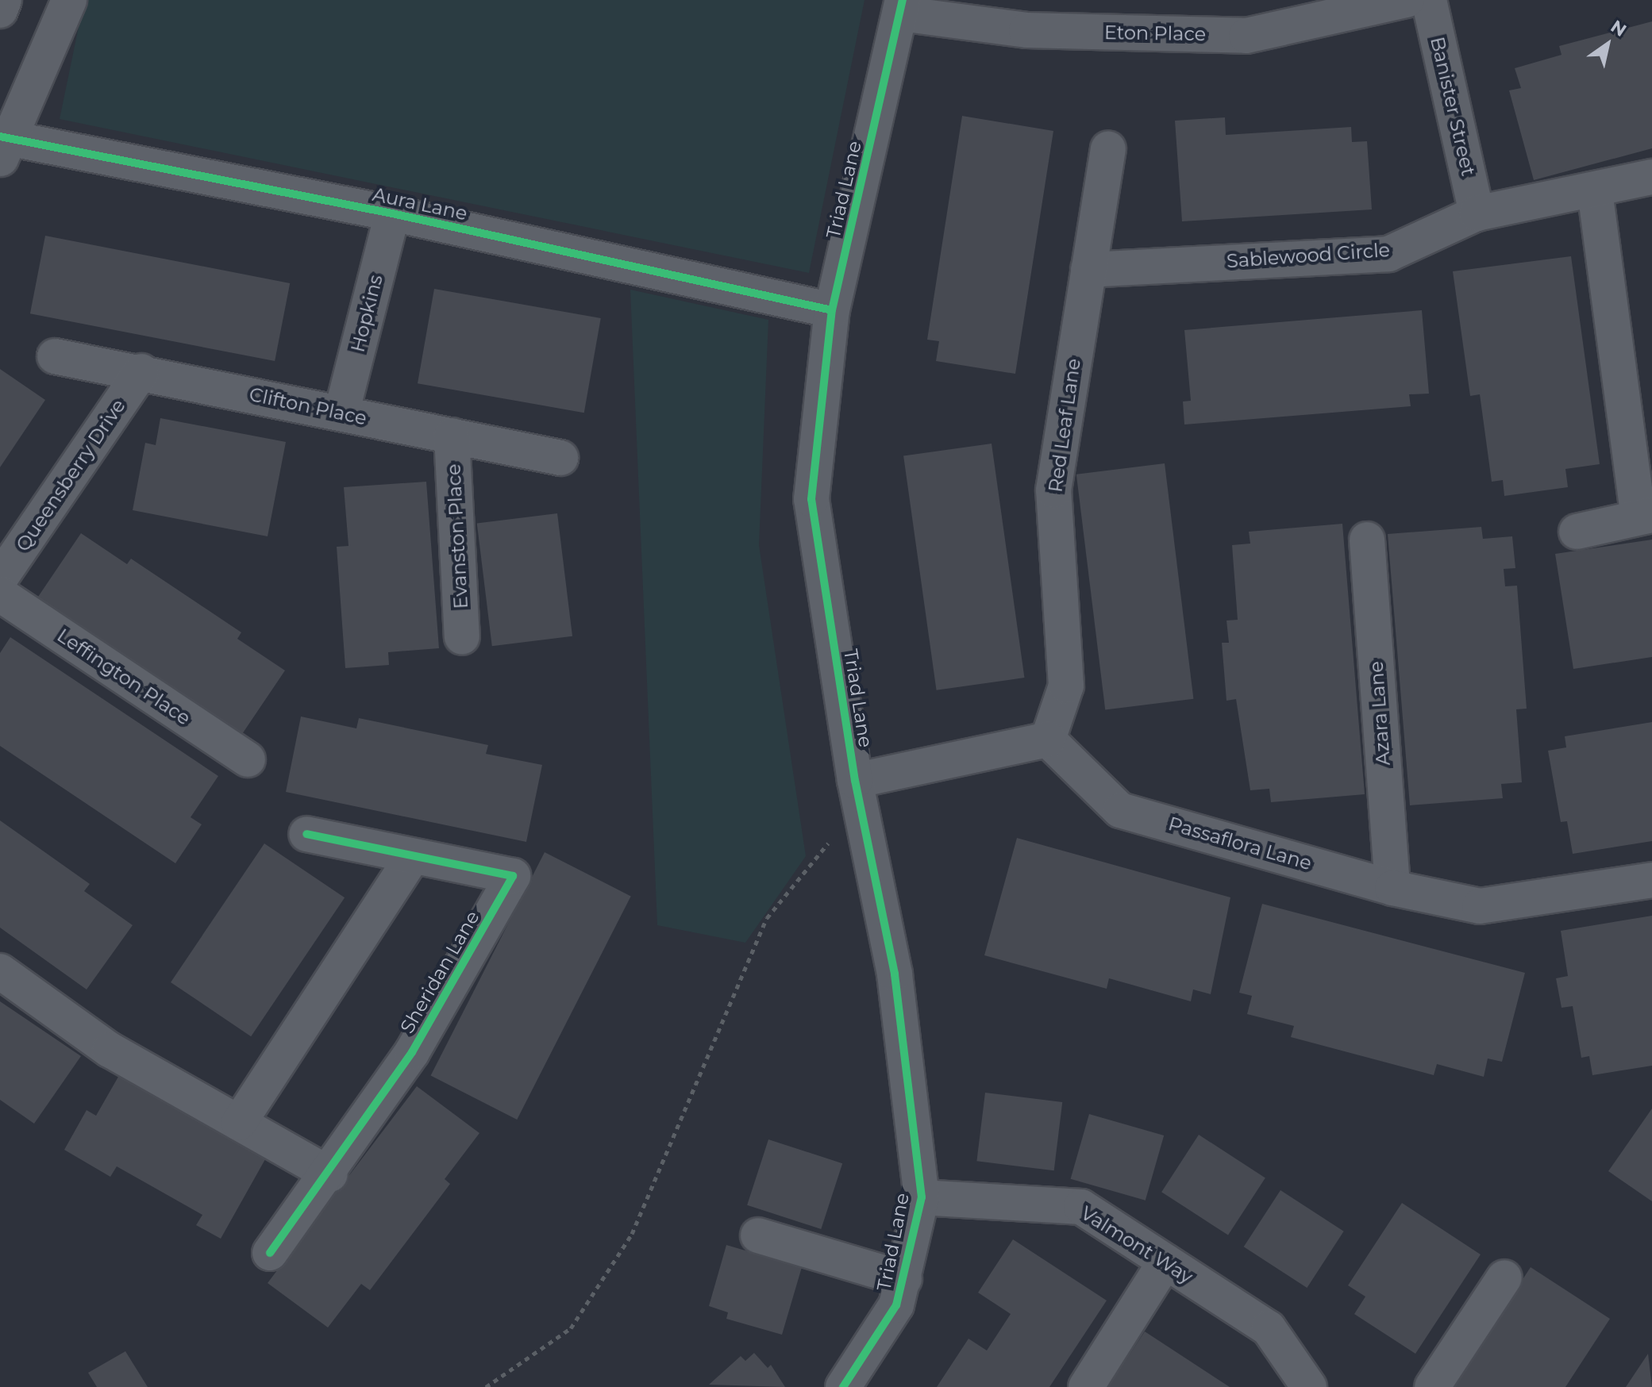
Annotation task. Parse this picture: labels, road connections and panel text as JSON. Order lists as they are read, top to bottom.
{
  "streets": {
    "street": [
      "Eton Place",
      "Banister Street",
      "Triad Lane",
      "Aura Lane",
      "Sablewood Circle",
      "Hopkins",
      "Clifton Place",
      "Red Leaf Lane",
      "Queensberry Drive",
      "Evanston Place",
      "Leffington Place",
      "Azara Lane",
      "Passaflora Lane",
      "Sheridan Lane",
      "Valmont Way"
    ]
  },
  "crossings": [
    ["Eton Place", "Triad Lane"],
    ["Banister Street", "Sablewood Circle"],
    ["Triad Lane", "Aura Lane"],
    ["Triad Lane", "Valmont Way"],
    ["Aura Lane", "Hopkins"],
    ["Sablewood Circle", "Red Leaf Lane"],
    ["Hopkins", "Clifton Place"],
    ["Clifton Place", "Queensberry Drive"],
    ["Clifton Place", "Evanston Place"],
    ["Red Leaf Lane", "Passaflora Lane"],
    ["Azara Lane", "Passaflora Lane"]
  ],
  "north": "top right"
}
